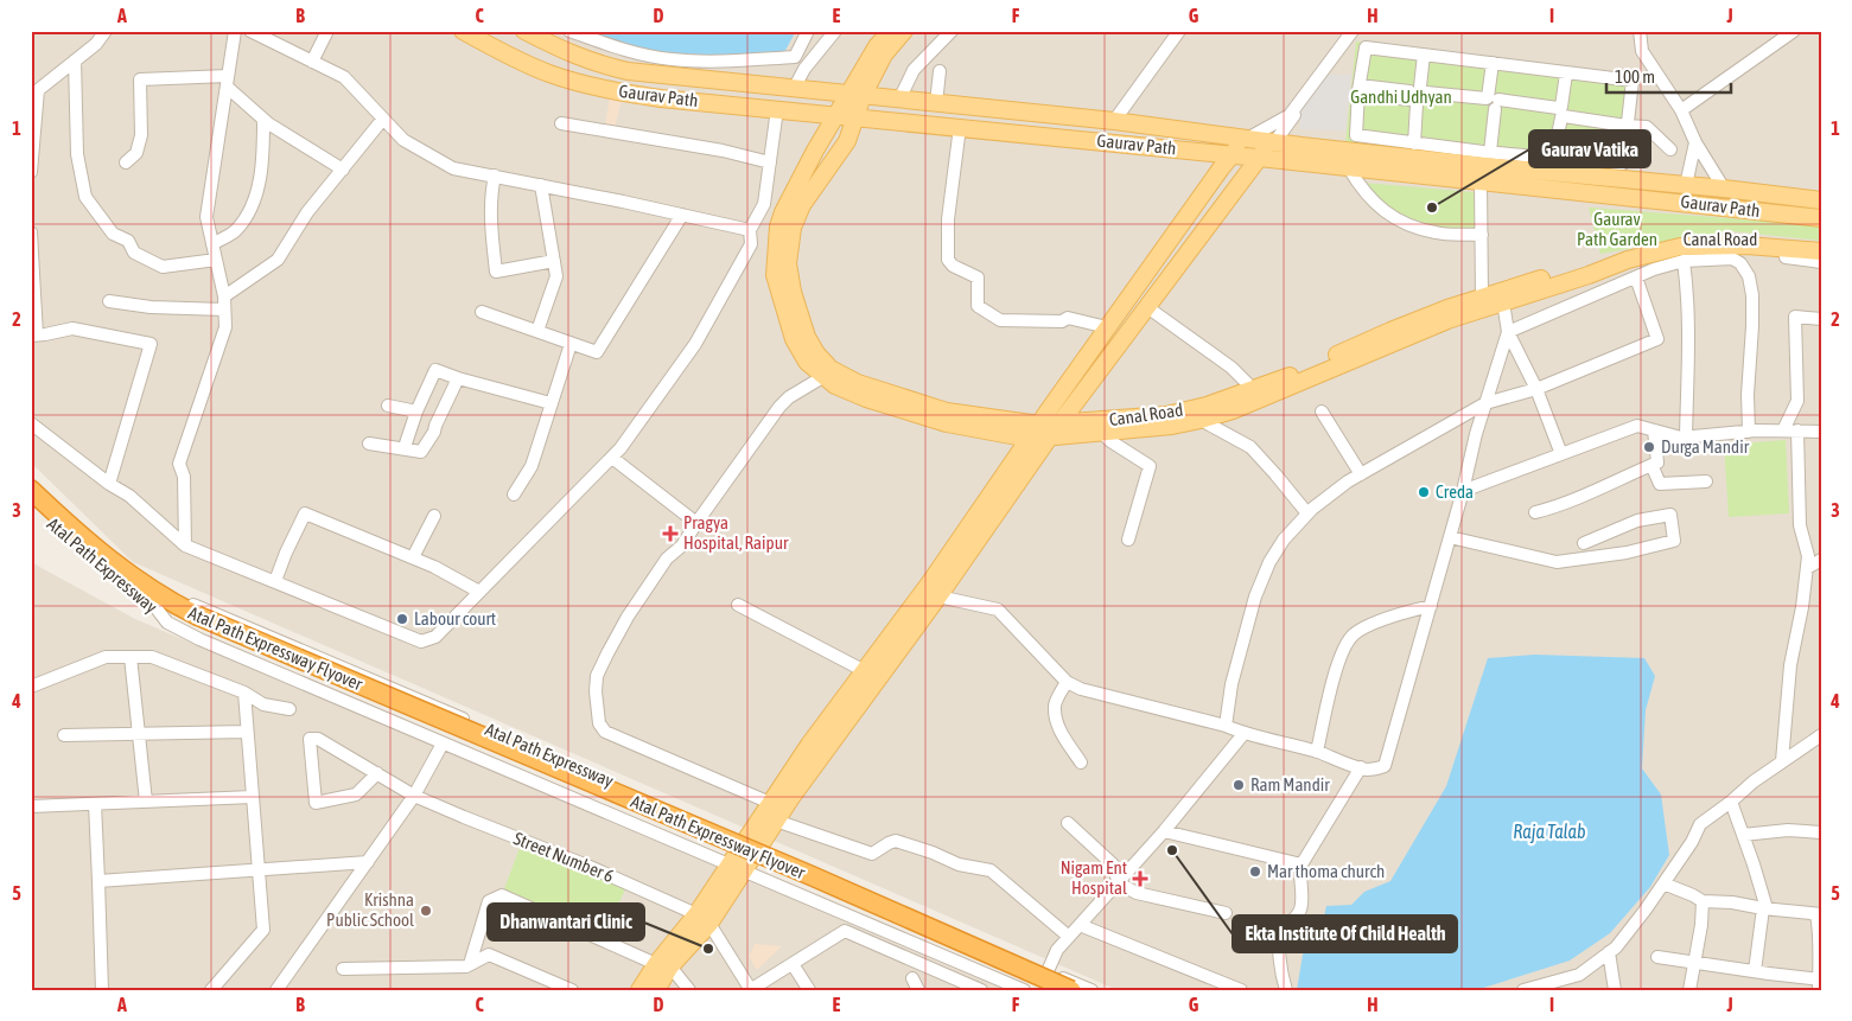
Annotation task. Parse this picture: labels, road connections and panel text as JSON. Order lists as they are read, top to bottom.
{
  "streets": {
    "highway": ["Atal Path Expressway", "Atal Path Expressway Flyover"],
    "main road": ["Gaurav Path", "Canal Road"],
    "street": ["Street Number 6"]
  },
  "crossings": [
    ["Atal Path Expressway", "Atal Path Expressway Flyover"]
  ],
  "water": ["Raja Talab"],
  "parks": ["Gandhi Udhyan", "Gaurav Path Garden"],
  "places": {
    "other": [
      "Gaurav Vatika",
      "Durga Mandir",
      "Creda",
      "Labour court",
      "Ram Mandir",
      "Ekta Institute Of Child Health",
      "Mar thoma church",
      "Krishna Public School",
      "Dhanwantari Clinic"
    ],
    "health": ["Pragya Hospital, Raipur", "Nigam Ent Hospital"]
  },
  "scale_bar": "100 m",
  "grid": {
    "columns": [
      "A",
      "B",
      "C",
      "D",
      "E",
      "F",
      "G",
      "H",
      "I",
      "J"
    ],
    "rows": [
      "1",
      "2",
      "3",
      "4",
      "5"
    ]
  }
}
